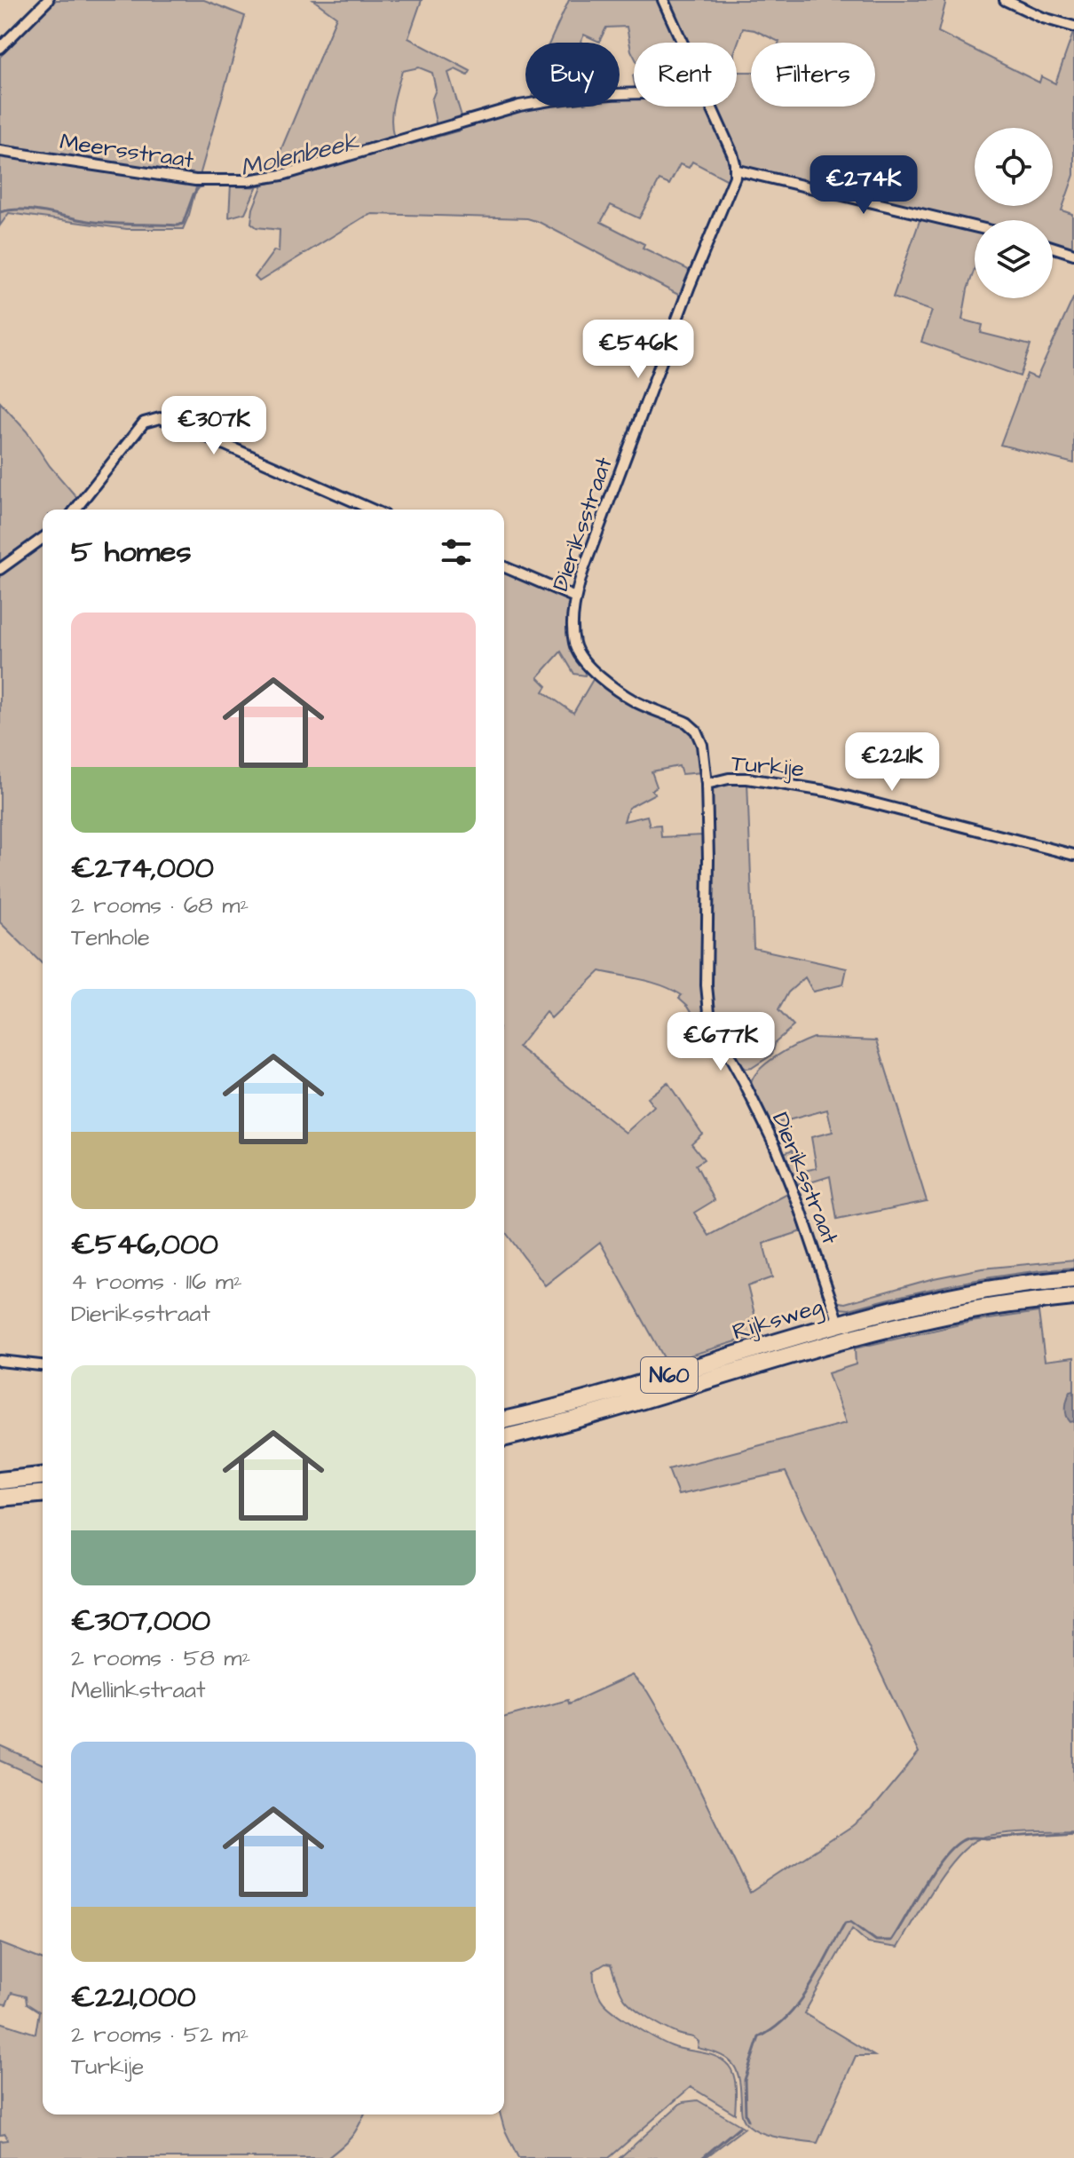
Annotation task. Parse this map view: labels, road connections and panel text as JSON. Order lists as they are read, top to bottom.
{
  "streets": {
    "highway": ["Rijksweg", "N60"],
    "street": ["Meersstraat", "Dieriksstraat", "Turkije"]
  },
  "crossings": [
    ["Dieriksstraat", "Turkije"],
    ["Dieriksstraat", "Rijksweg"]
  ],
  "water": ["Molenbeek"],
  "page": {
    "chip": ["Buy", "Rent", "Filters"],
    "price": [
      "€274K",
      "€546K",
      "€307K",
      "€221K",
      "€677K"
    ],
    "heading": "5 homes",
    "list": [
      {
        "name": "€274,000",
        "note": "2 rooms · 68 m² · Tenhole"
      },
      {
        "name": "€546,000",
        "note": "4 rooms · 116 m² · Dieriksstraat"
      },
      {
        "name": "€307,000",
        "note": "2 rooms · 58 m² · Mellinkstraat"
      },
      {
        "name": "€221,000",
        "note": "2 rooms · 52 m² · Turkije"
      }
    ]
  }
}
